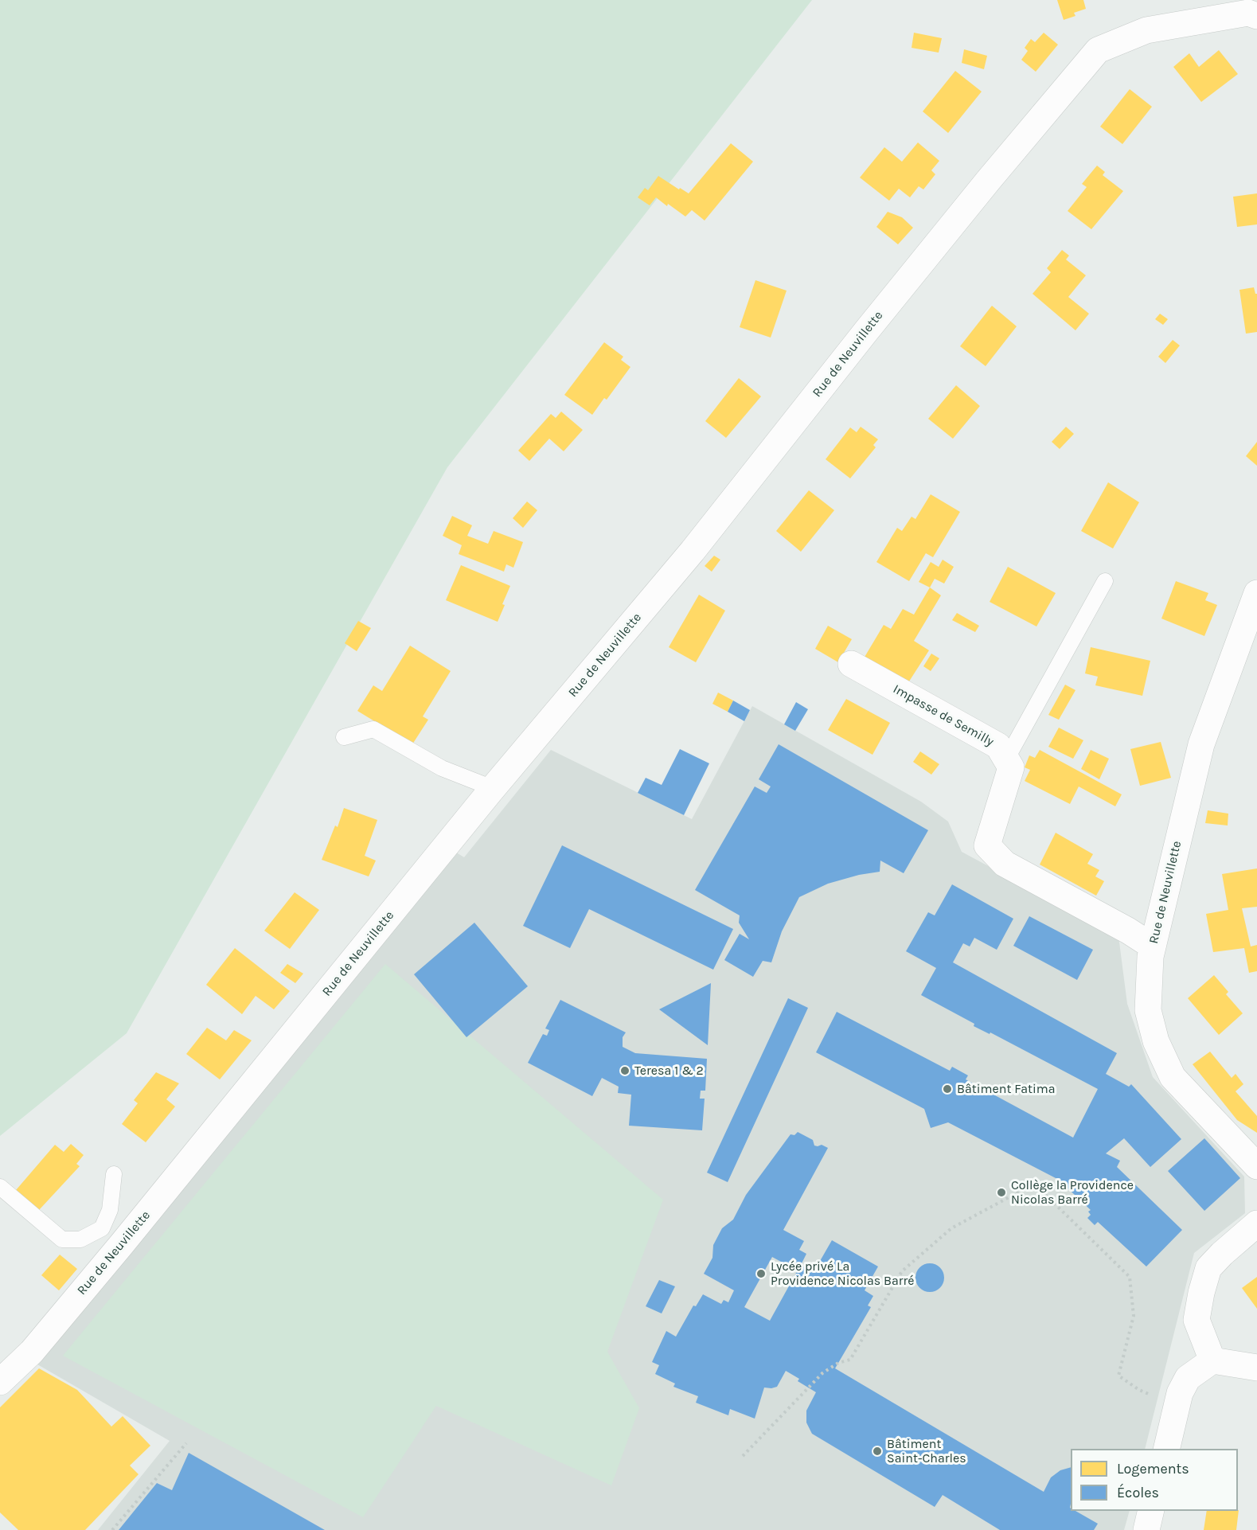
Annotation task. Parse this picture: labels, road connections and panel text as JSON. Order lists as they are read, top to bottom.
{
  "streets": {
    "street": ["Rue de Neuvillette", "Impasse de Semilly"]
  },
  "crossings": [
    ["Rue de Neuvillette", "Impasse de Semilly"]
  ],
  "places": [
    "Teresa 1 & 2",
    "Bâtiment Fatima",
    "Collège la Providence Nicolas Barré",
    "Lycée privé La Providence Nicolas Barré",
    "Bâtiment Saint-Charles"
  ],
  "legend": ["Logements", "Écoles"]
}
